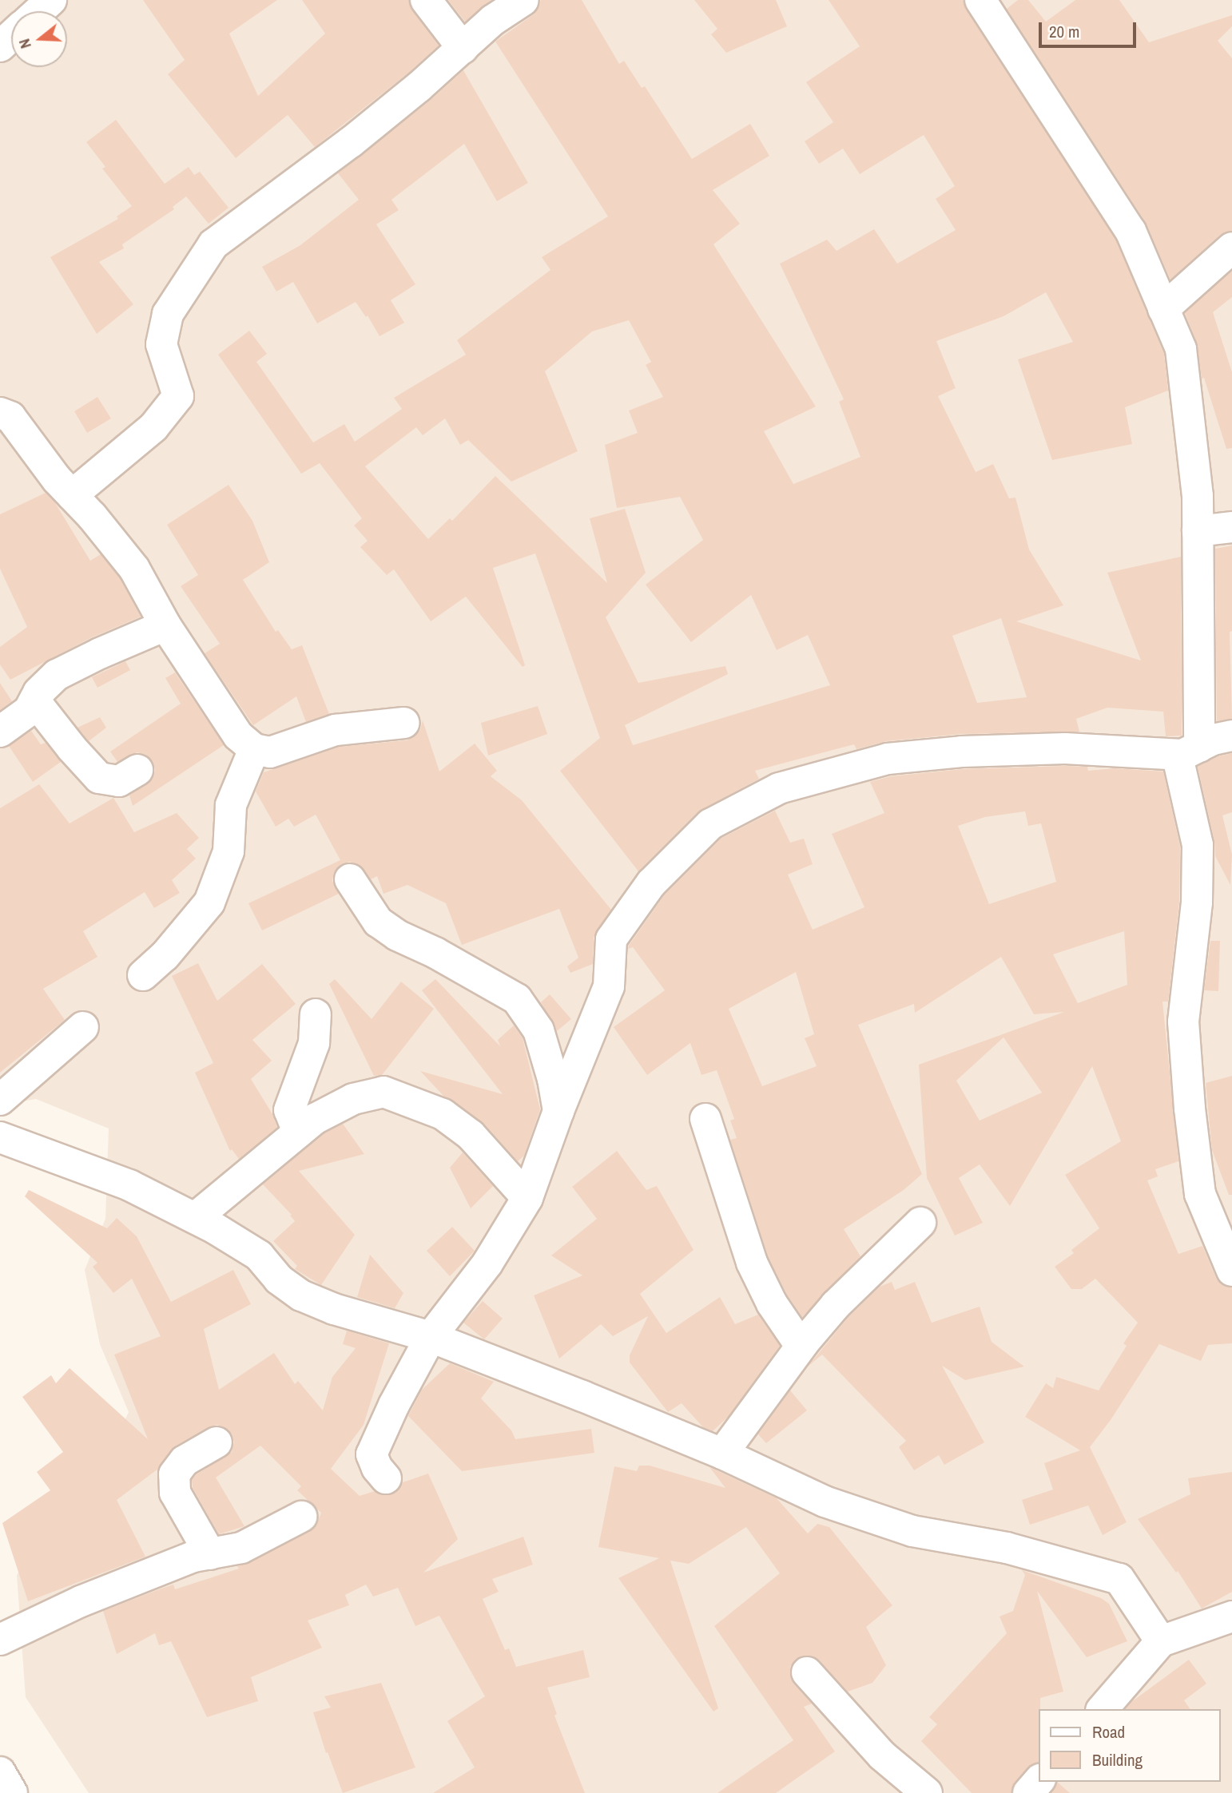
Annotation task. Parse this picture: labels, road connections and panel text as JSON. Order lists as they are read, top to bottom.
{
  "legend": ["Road", "Building"],
  "scale_bar": "20 m",
  "north": "left"
}
